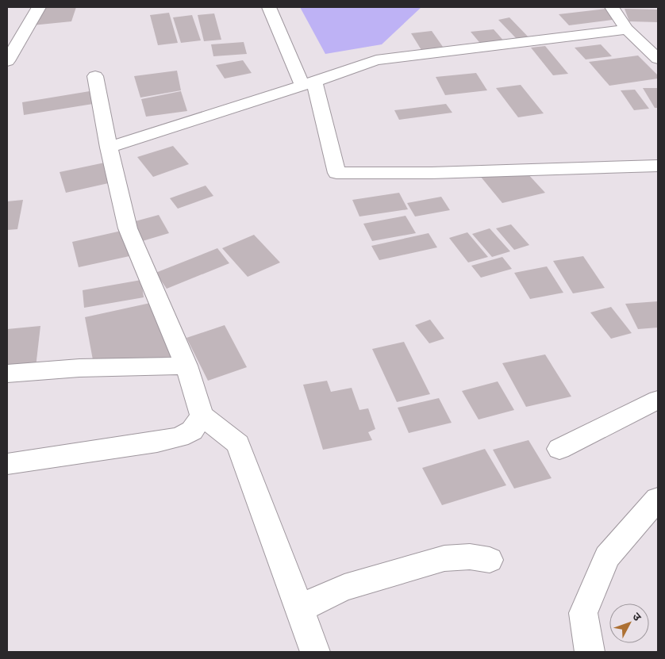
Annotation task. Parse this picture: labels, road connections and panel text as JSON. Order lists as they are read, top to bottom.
{
  "north": "top right"
}
